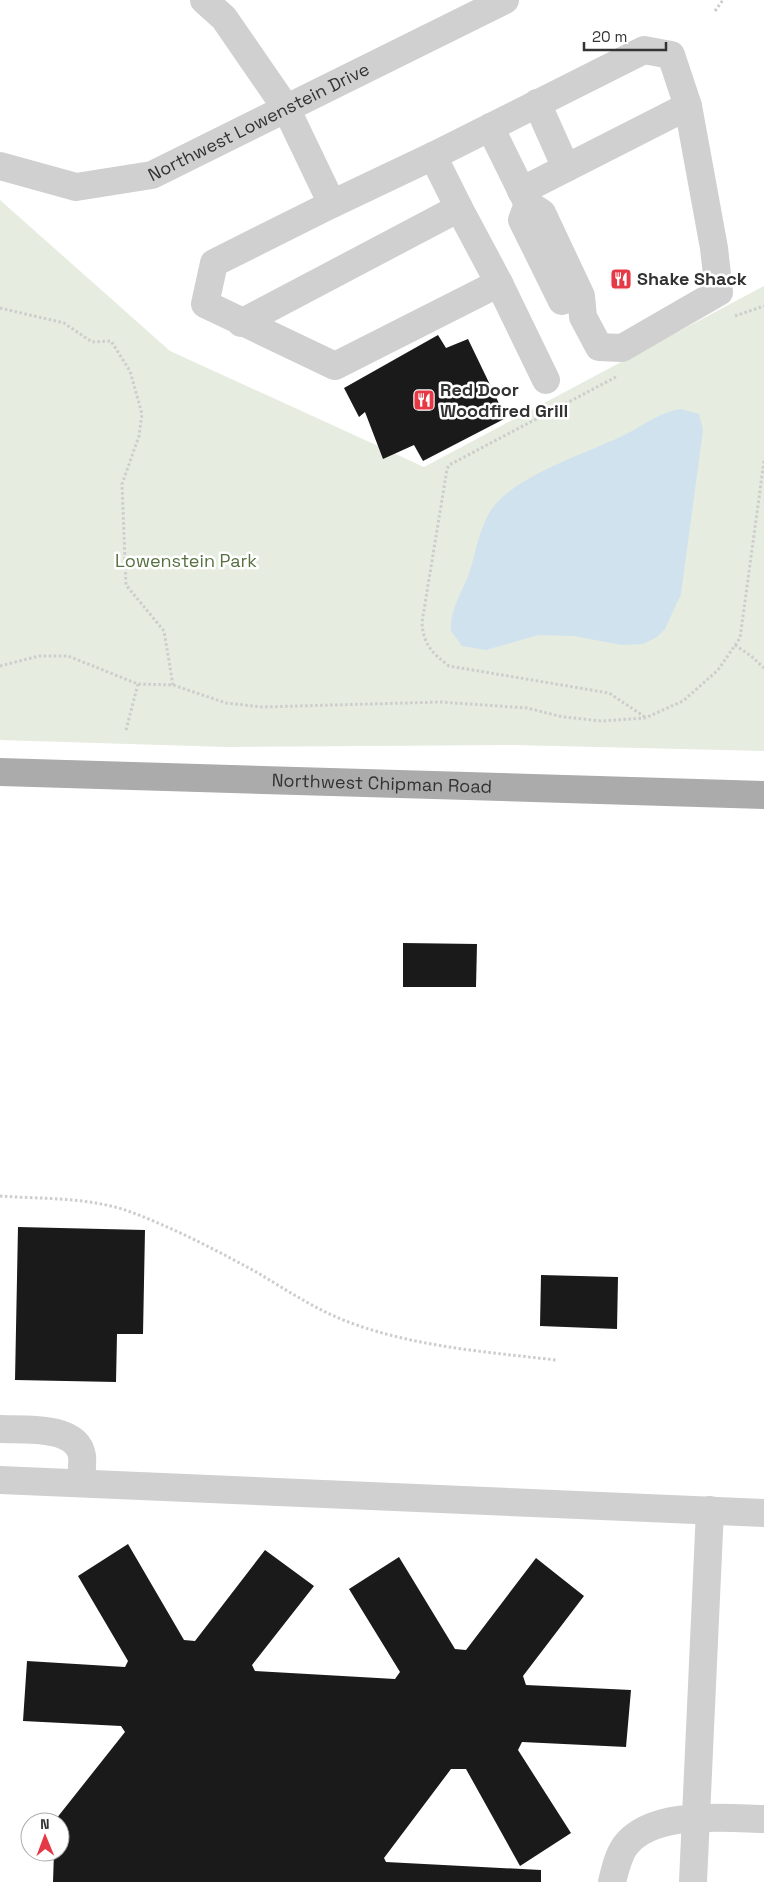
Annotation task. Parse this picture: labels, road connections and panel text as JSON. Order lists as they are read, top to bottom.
{
  "streets": {
    "main road": ["Northwest Chipman Road"],
    "street": ["Northwest Lowenstein Drive"]
  },
  "parks": ["Lowenstein Park"],
  "places": {
    "restaurant": ["Shake Shack", "Red Door Woodfired Grill"]
  },
  "scale_bar": "20 m",
  "north": "top"
}
